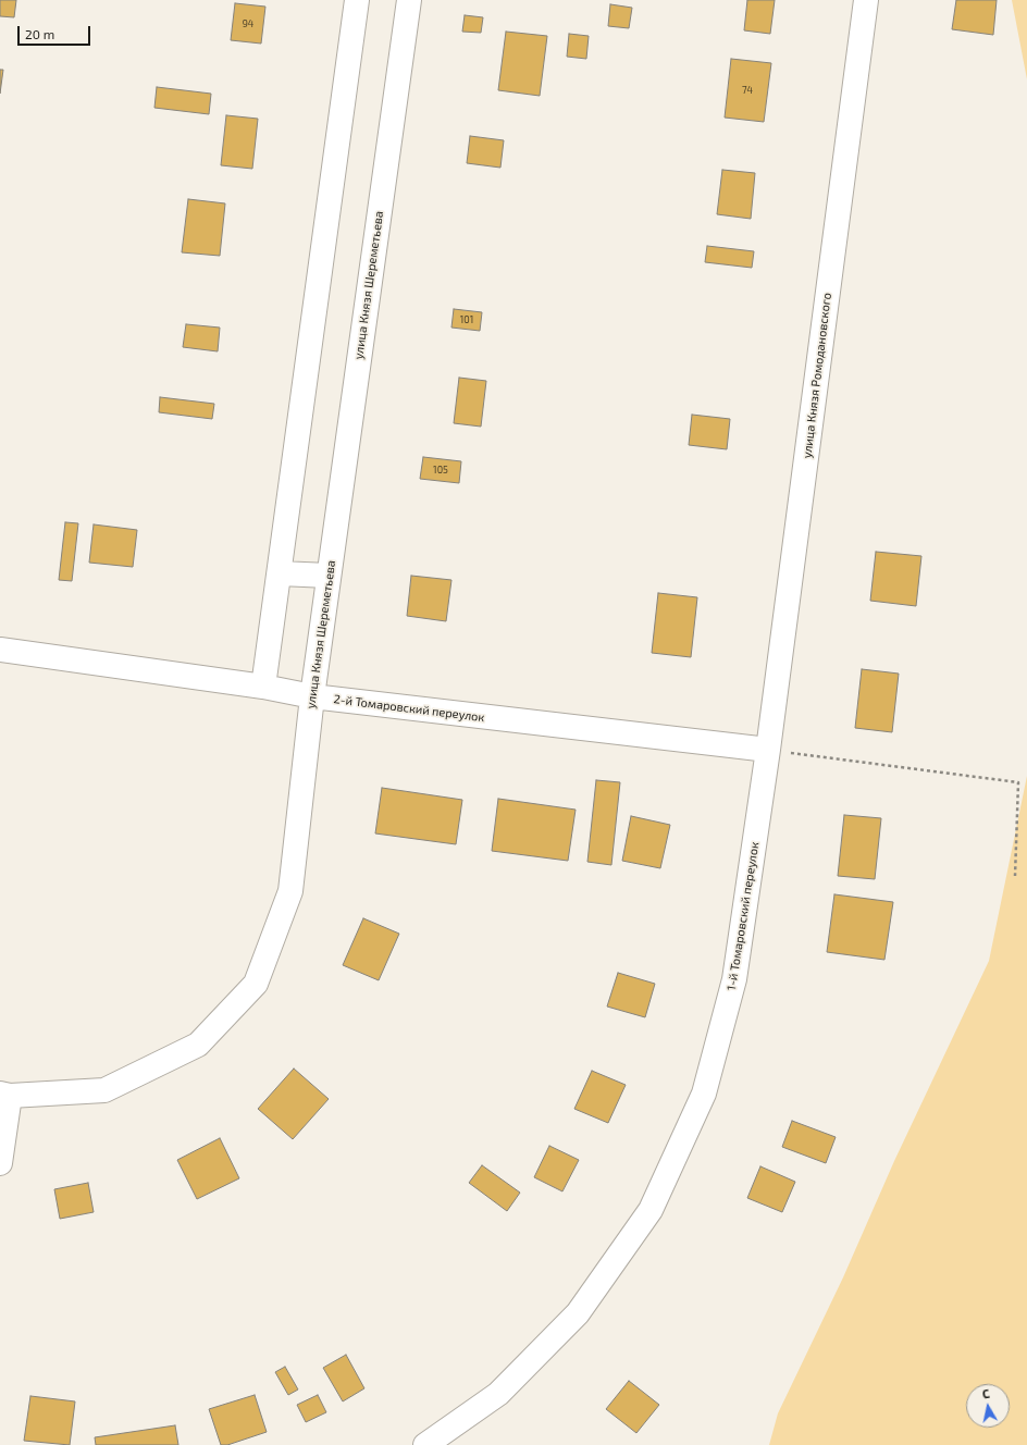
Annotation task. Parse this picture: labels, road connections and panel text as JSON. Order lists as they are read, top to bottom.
{
  "streets": {
    "street": [
      "улица Князя Шереметьева",
      "улица Князя Ромодановского",
      "2-й Томаровский переулок",
      "1-й Томаровский переулок"
    ]
  },
  "crossings": [
    ["улица Князя Шереметьева", "2-й Томаровский переулок"],
    ["улица Князя Ромодановского", "2-й Томаровский переулок"],
    ["улица Князя Ромодановского", "1-й Томаровский переулок"],
    ["2-й Томаровский переулок", "1-й Томаровский переулок"]
  ],
  "house_numbers": [
    "94",
    "74",
    "101",
    "105"
  ],
  "scale_bar": "20 m",
  "north": "top"
}
